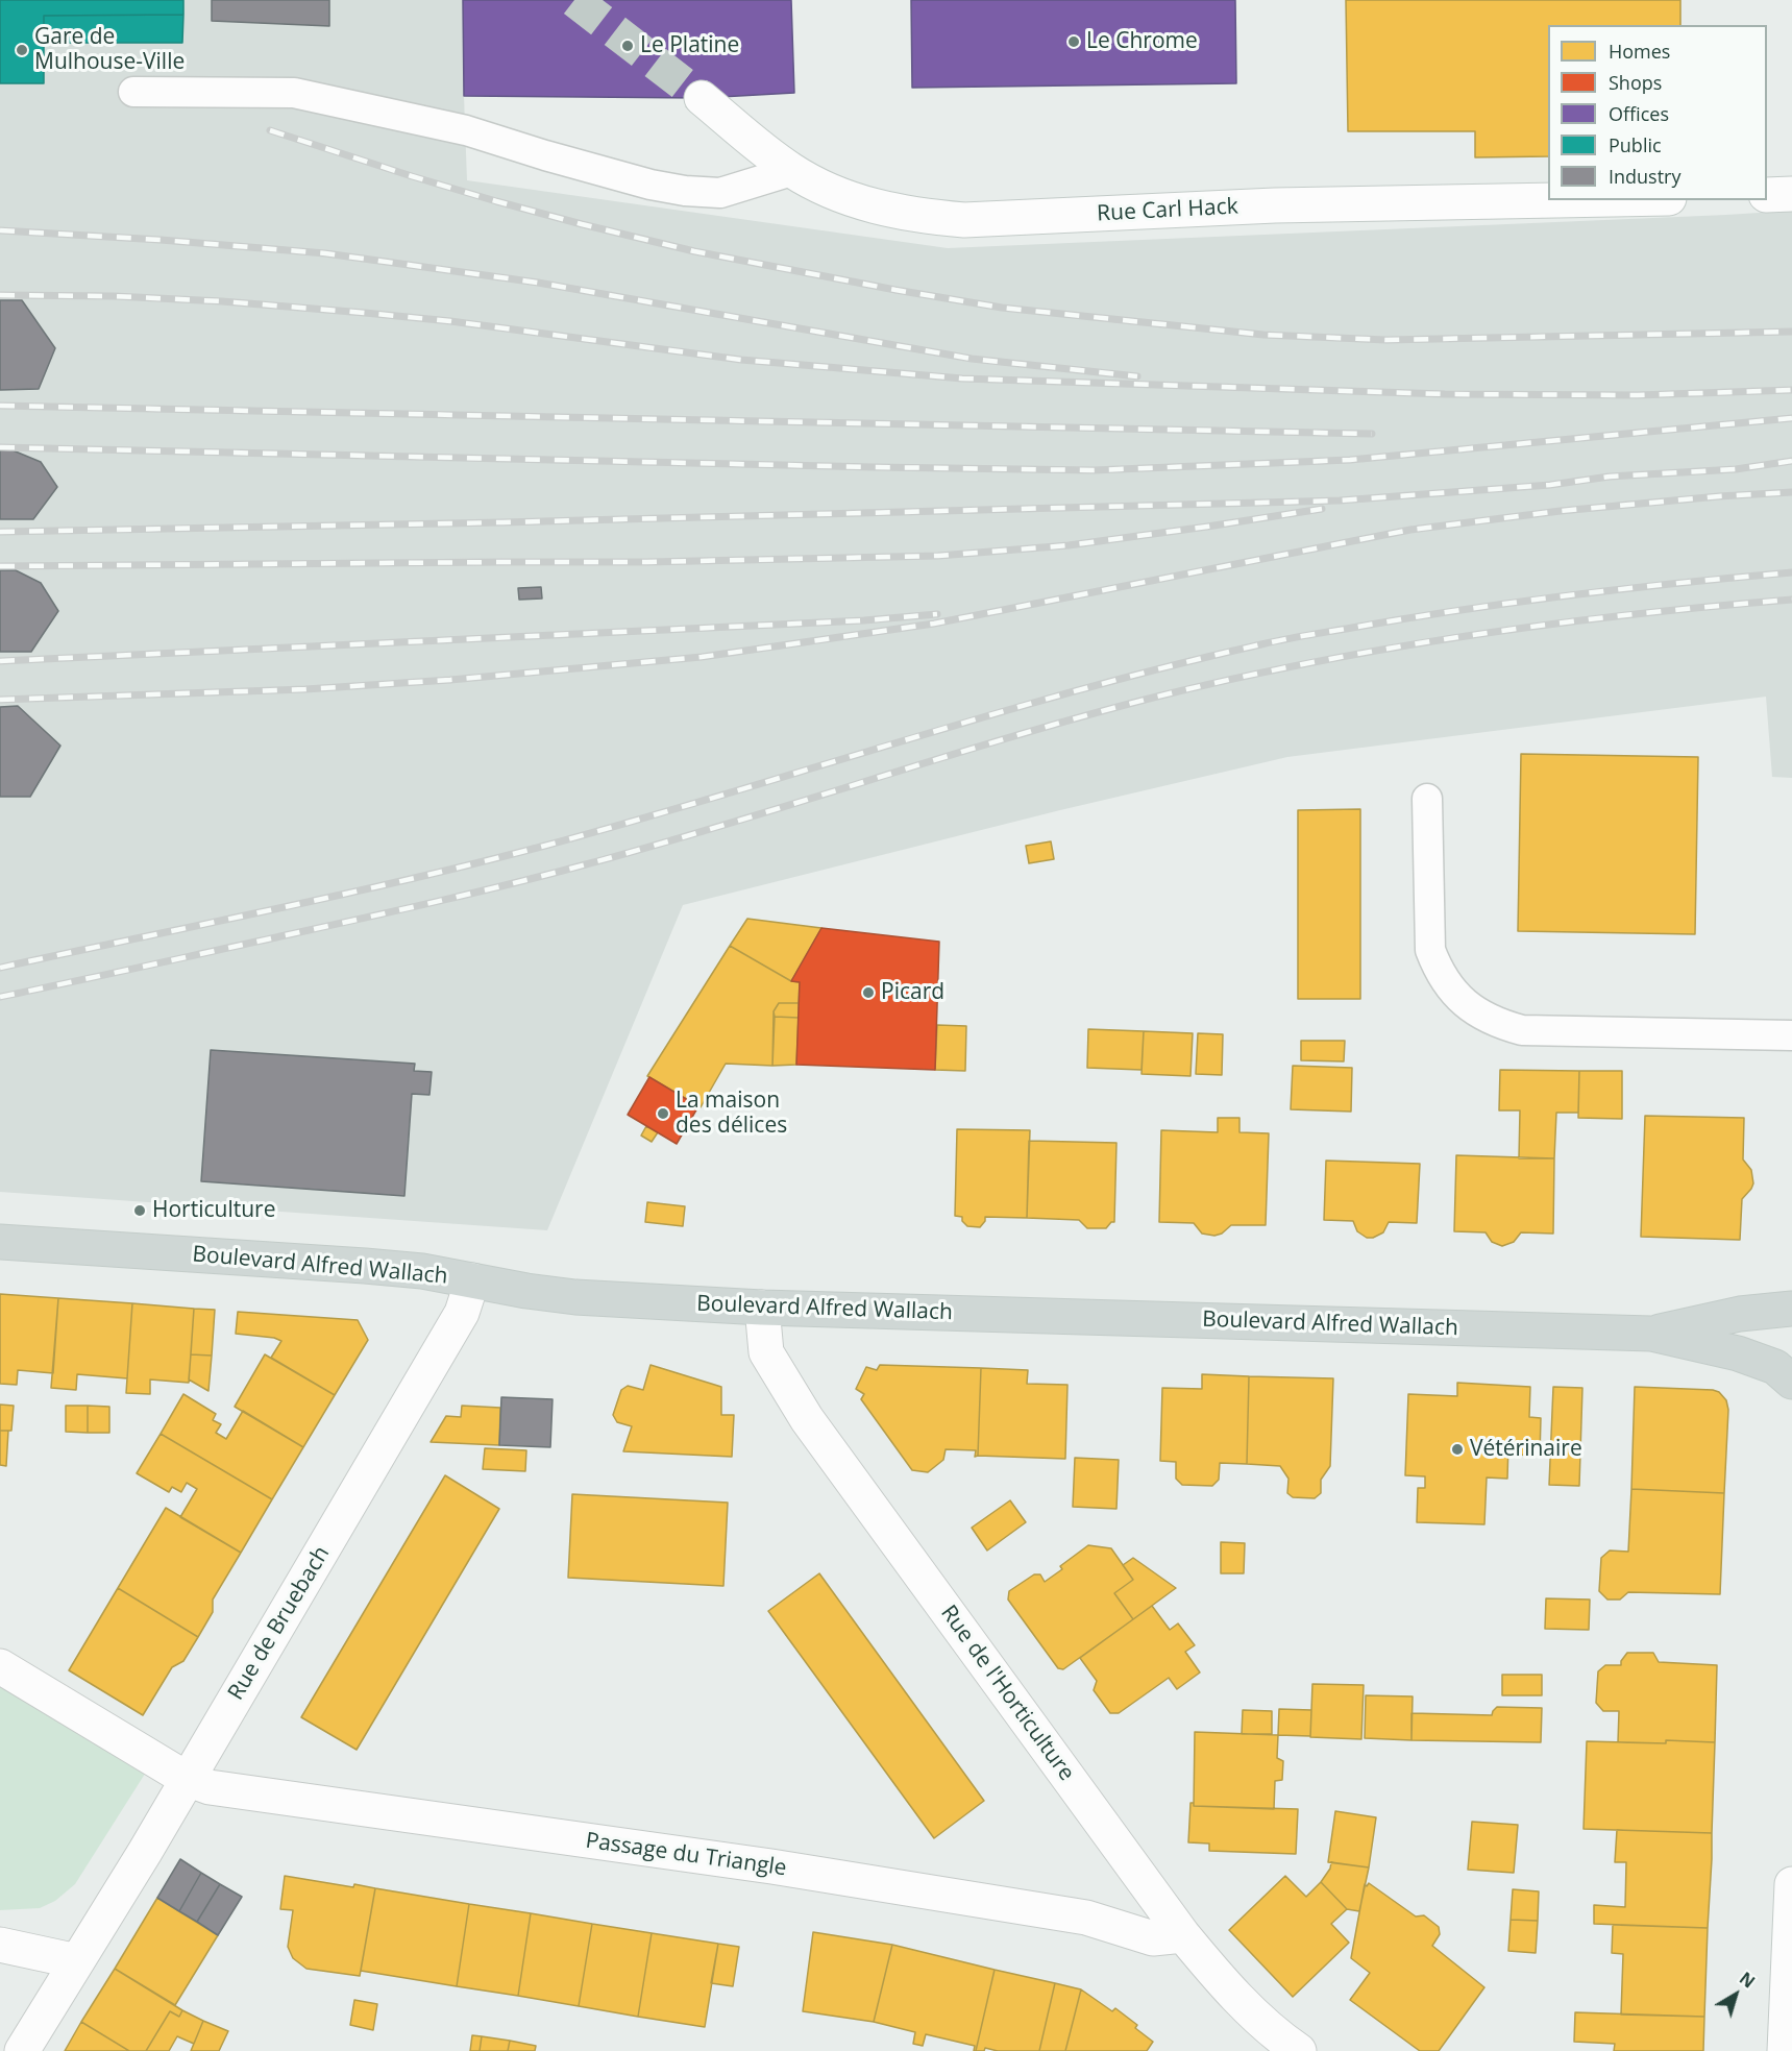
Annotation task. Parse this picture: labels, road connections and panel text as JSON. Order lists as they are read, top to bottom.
{
  "streets": {
    "main road": ["Boulevard Alfred Wallach"],
    "street": [
      "Rue Carl Hack",
      "Rue de Bruebach",
      "Rue de l'Horticulture",
      "Passage du Triangle"
    ]
  },
  "crossings": [
    ["Boulevard Alfred Wallach", "Rue de Bruebach"],
    ["Boulevard Alfred Wallach", "Rue de l'Horticulture"],
    ["Rue de Bruebach", "Passage du Triangle"],
    ["Rue de l'Horticulture", "Passage du Triangle"]
  ],
  "places": [
    "Le Chrome",
    "Le Platine",
    "Gare de Mulhouse-Ville",
    "Picard",
    "La maison des délices",
    "Horticulture",
    "Vétérinaire"
  ],
  "legend": [
    "Homes",
    "Shops",
    "Offices",
    "Public",
    "Industry"
  ],
  "north": "top right"
}
